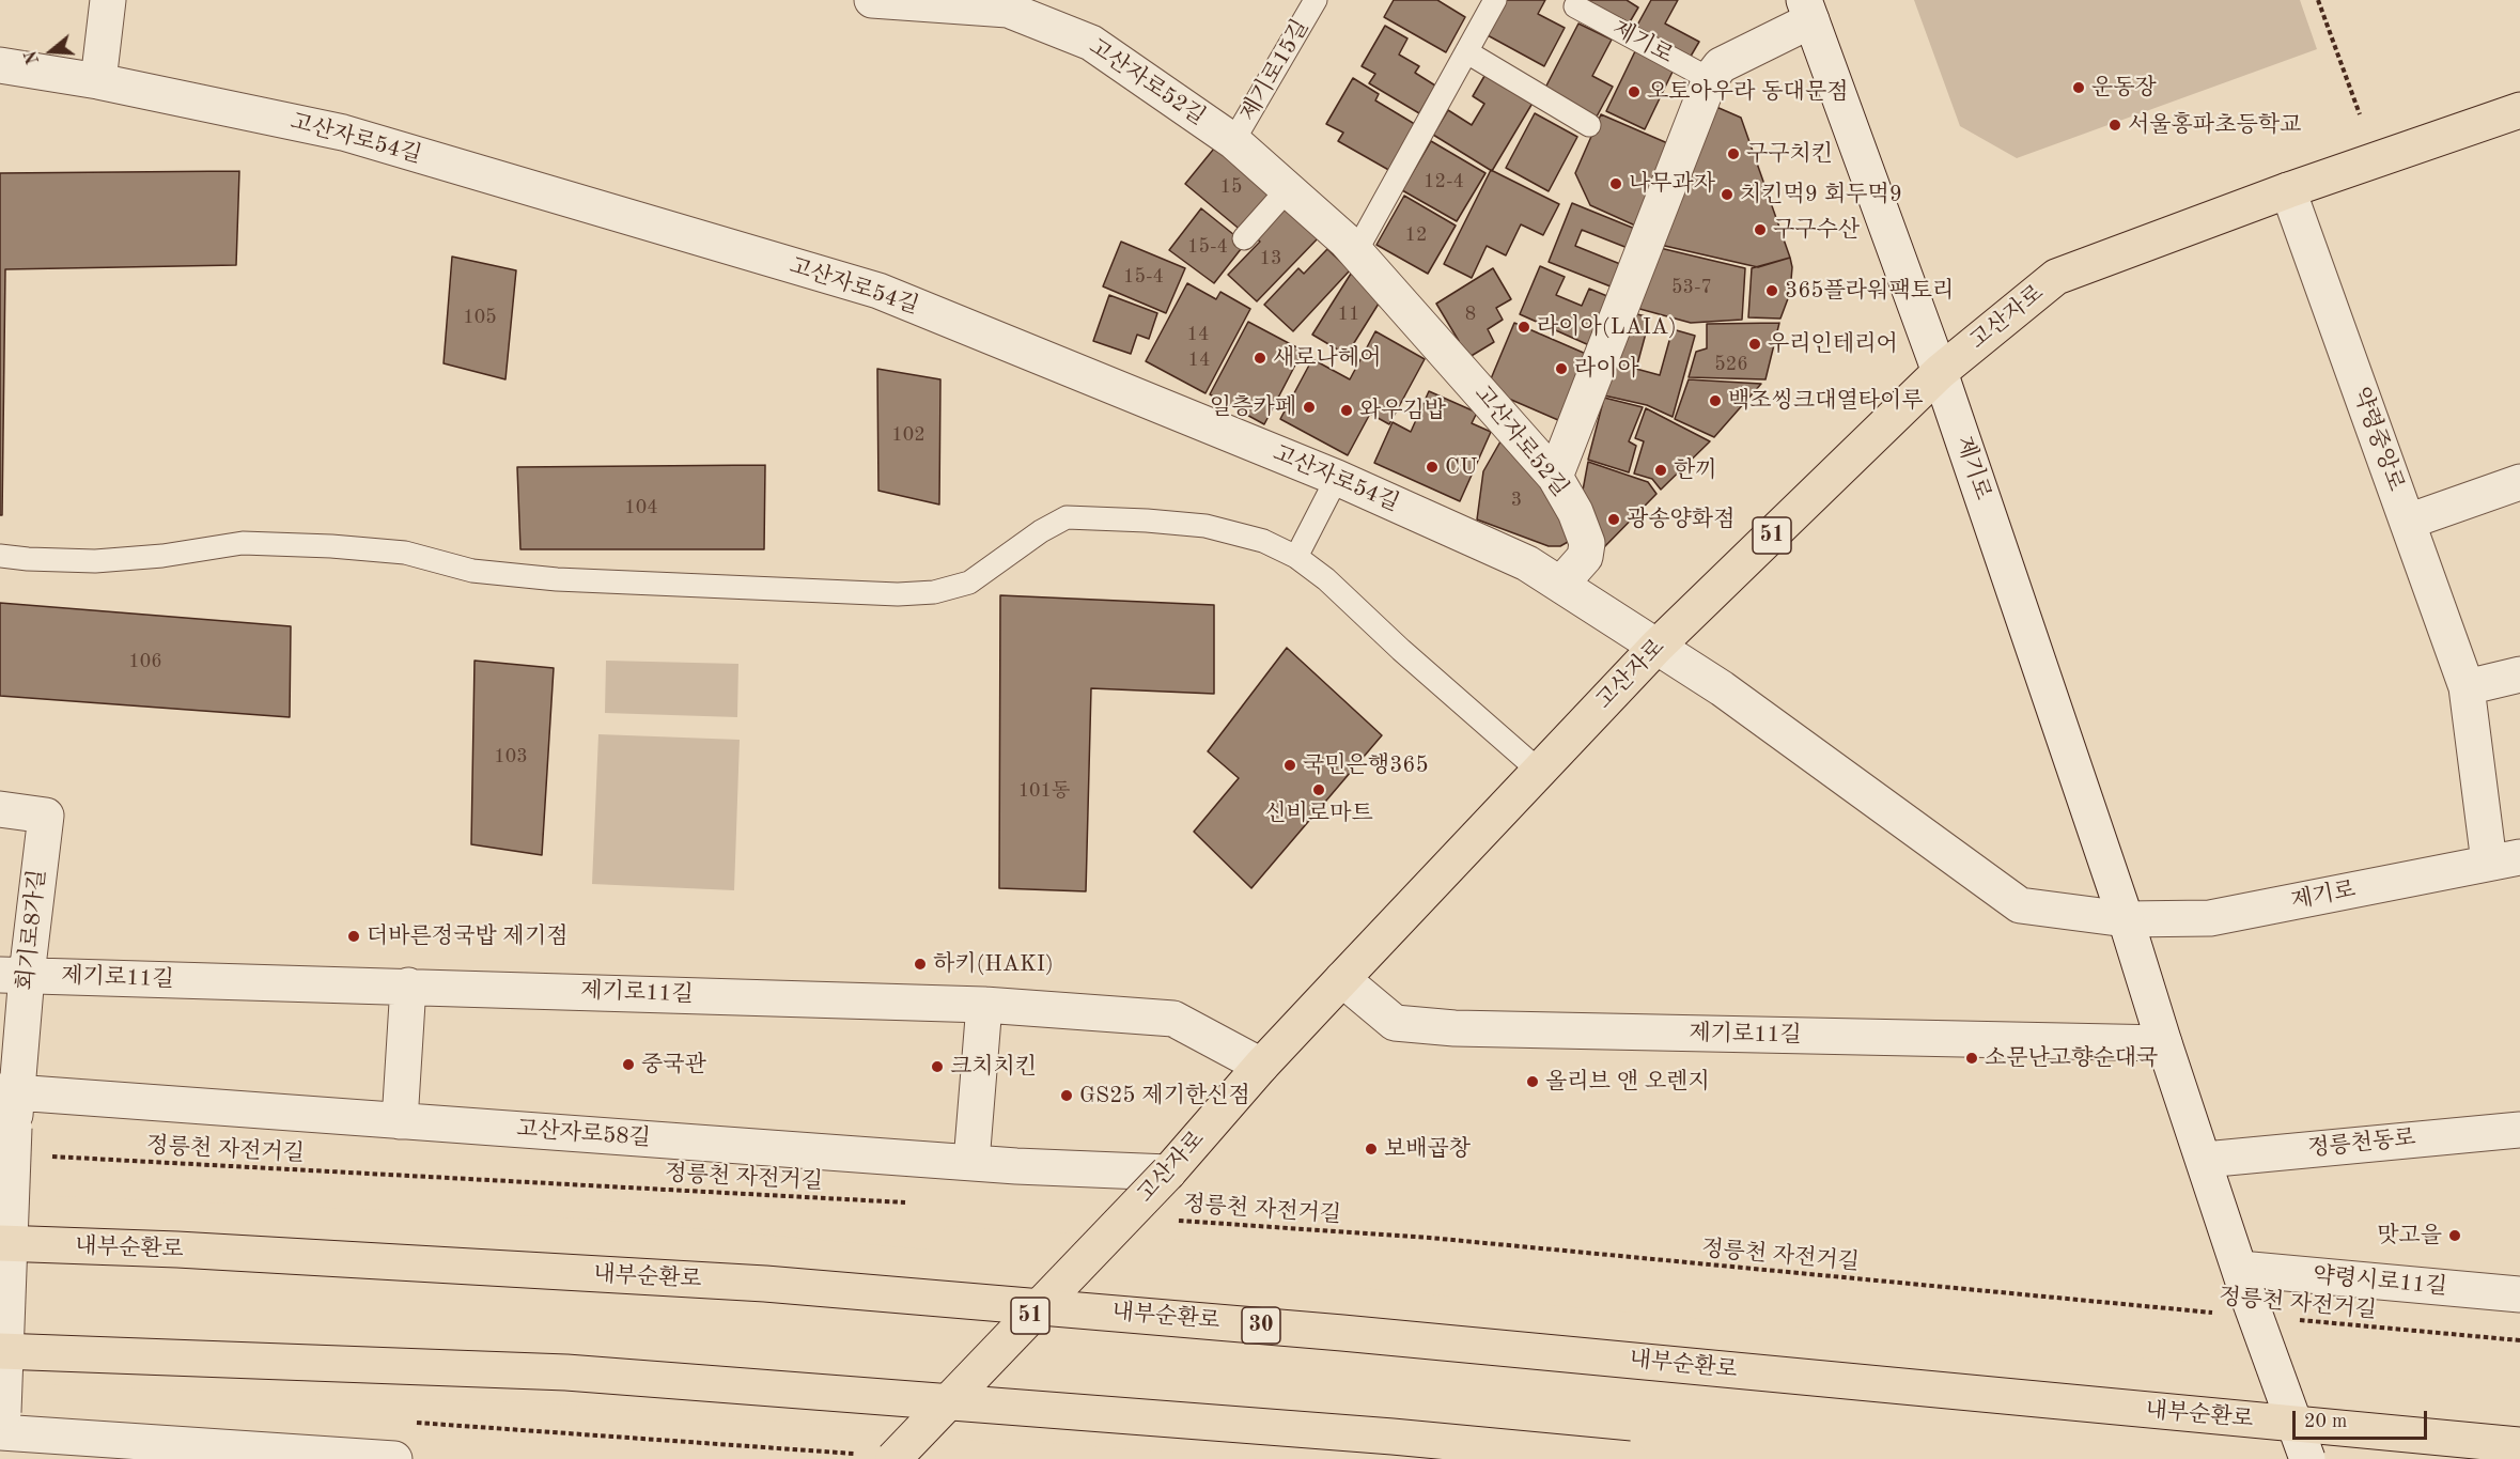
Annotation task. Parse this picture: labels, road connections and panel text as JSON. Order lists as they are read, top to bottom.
{
  "streets": {
    "main road": [
      "고산자로",
      "51",
      "내부순환로",
      "30"
    ],
    "street": [
      "제기로",
      "고산자로52길",
      "고산자로54길",
      "약령중앙로",
      "회기로8가길",
      "제기로11길",
      "고산자로58길",
      "정릉천동로",
      "약령시로11길"
    ],
    "lane": ["제기로15길"],
    "path": ["정릉천 자전거길"]
  },
  "crossings": [
    ["제기로", "고산자로52길"],
    ["제기로", "고산자로54길"],
    ["제기로", "고산자로"],
    ["제기로", "약령중앙로"],
    ["제기로", "제기로11길"],
    ["제기로", "정릉천동로"],
    ["제기로", "정릉천 자전거길"],
    ["제기로", "약령시로11길"],
    ["제기로15길", "고산자로52길"],
    ["고산자로52길", "고산자로54길"],
    ["고산자로54길", "고산자로"],
    ["고산자로", "약령중앙로"],
    ["고산자로", "제기로11길"],
    ["고산자로", "고산자로58길"],
    ["회기로8가길", "제기로11길"],
    ["회기로8가길", "고산자로58길"],
    ["정릉천 자전거길", "약령시로11길"]
  ],
  "places": [
    "운동장",
    "오토아우라 동대문점",
    "서울홍파초등학교",
    "구구치킨",
    "나무과자",
    "치킨먹9 회두먹9",
    "구구수산",
    "365플라워팩토리",
    "라이아(LAIA)",
    "우리인테리어",
    "새로나헤어",
    "라이아",
    "백조씽크대열타이루",
    "일층카페",
    "와우김밥",
    "CU",
    "한끼",
    "광송양화점",
    "국민은행365",
    "신비로마트",
    "더바른정국밥 제기점",
    "하키(HAKI)",
    "소문난고향순대국",
    "중국관",
    "크치치킨",
    "올리브 앤 오렌지",
    "GS25 제기한신점",
    "보배곱창",
    "맛고을"
  ],
  "house_numbers": [
    "12-4",
    "15",
    "12",
    "15-4",
    "13",
    "15-4",
    "53-7",
    "11",
    "8",
    "105",
    "14",
    "14",
    "526",
    "102",
    "3",
    "104",
    "106",
    "103",
    "101동"
  ],
  "scale_bar": "20 m",
  "north": "left"
}
